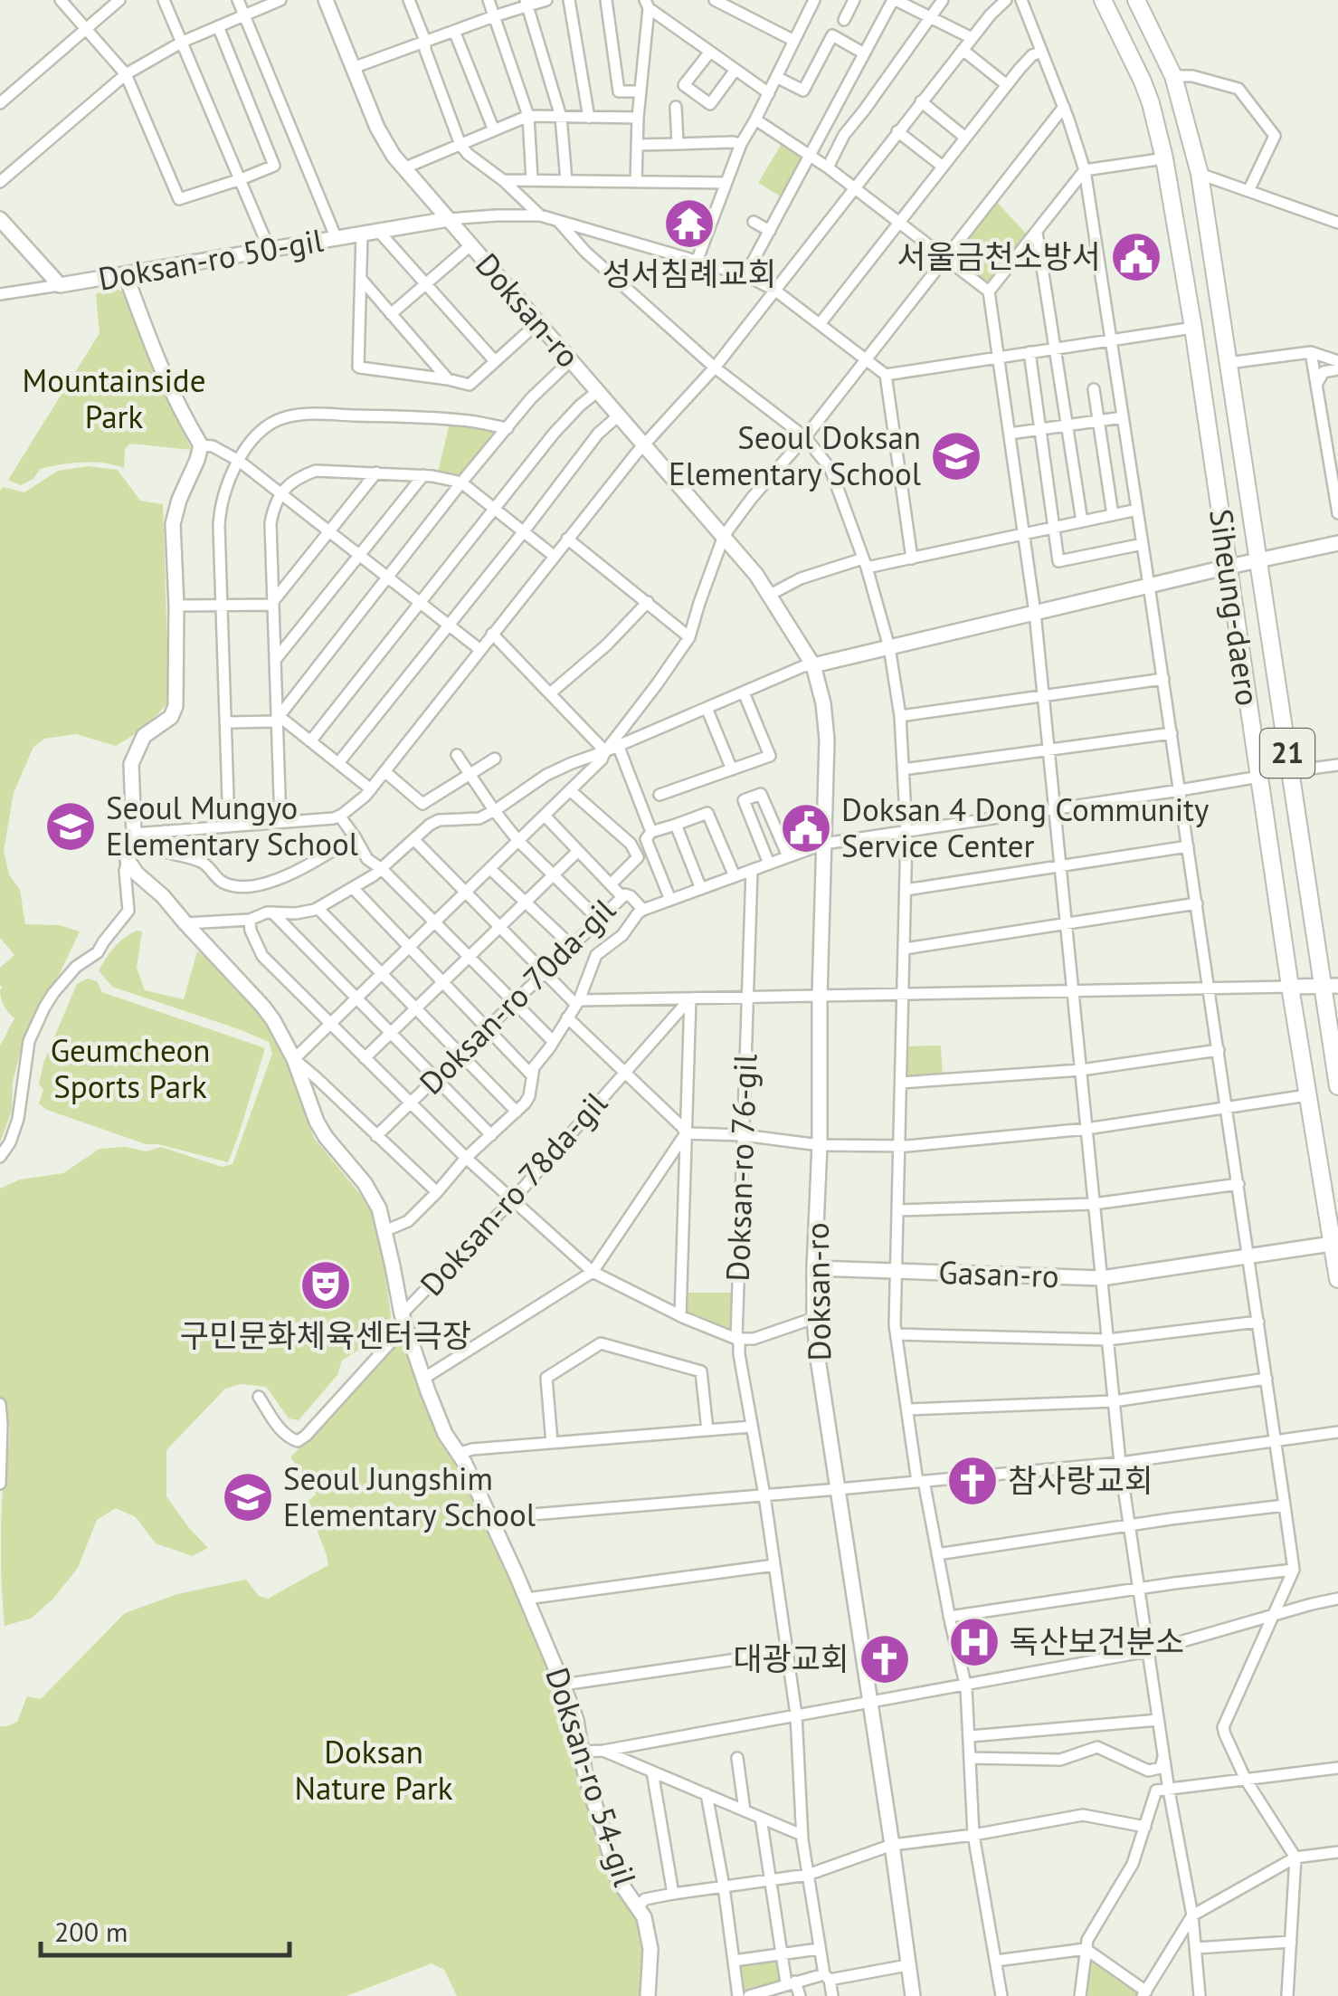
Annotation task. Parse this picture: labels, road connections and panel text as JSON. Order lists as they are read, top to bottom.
{
  "streets": {
    "main road": [
      "Doksan-ro 50-gil",
      "Doksan-ro",
      "Siheung-daero",
      "21",
      "Gasan-ro",
      "Doksan-ro 54-gil"
    ],
    "street": ["Doksan-ro 70da-gil", "Doksan-ro 76-gil", "Doksan-ro 78da-gil"]
  },
  "crossings": [
    ["Doksan-ro 50-gil", "Doksan-ro"],
    ["Doksan-ro", "Gasan-ro"],
    ["Siheung-daero", "Gasan-ro"],
    ["Doksan-ro 78da-gil", "Doksan-ro 54-gil"]
  ],
  "parks": ["Mountainside Park", "Geumcheon Sports Park", "Doksan Nature Park"],
  "places": {
    "temple": ["성서침례교회"],
    "public building": ["서울금천소방서", "Doksan 4 Dong Community Service Center"],
    "school or university": ["Seoul Doksan Elementary School", "Seoul Mungyo Elementary School", "Seoul Jungshim Elementary School"],
    "theatre": ["구민문화체육센터극장"],
    "church": ["참사랑교회", "대광교회"],
    "hospital": ["독산보건분소"]
  },
  "scale_bar": "200 m"
}
